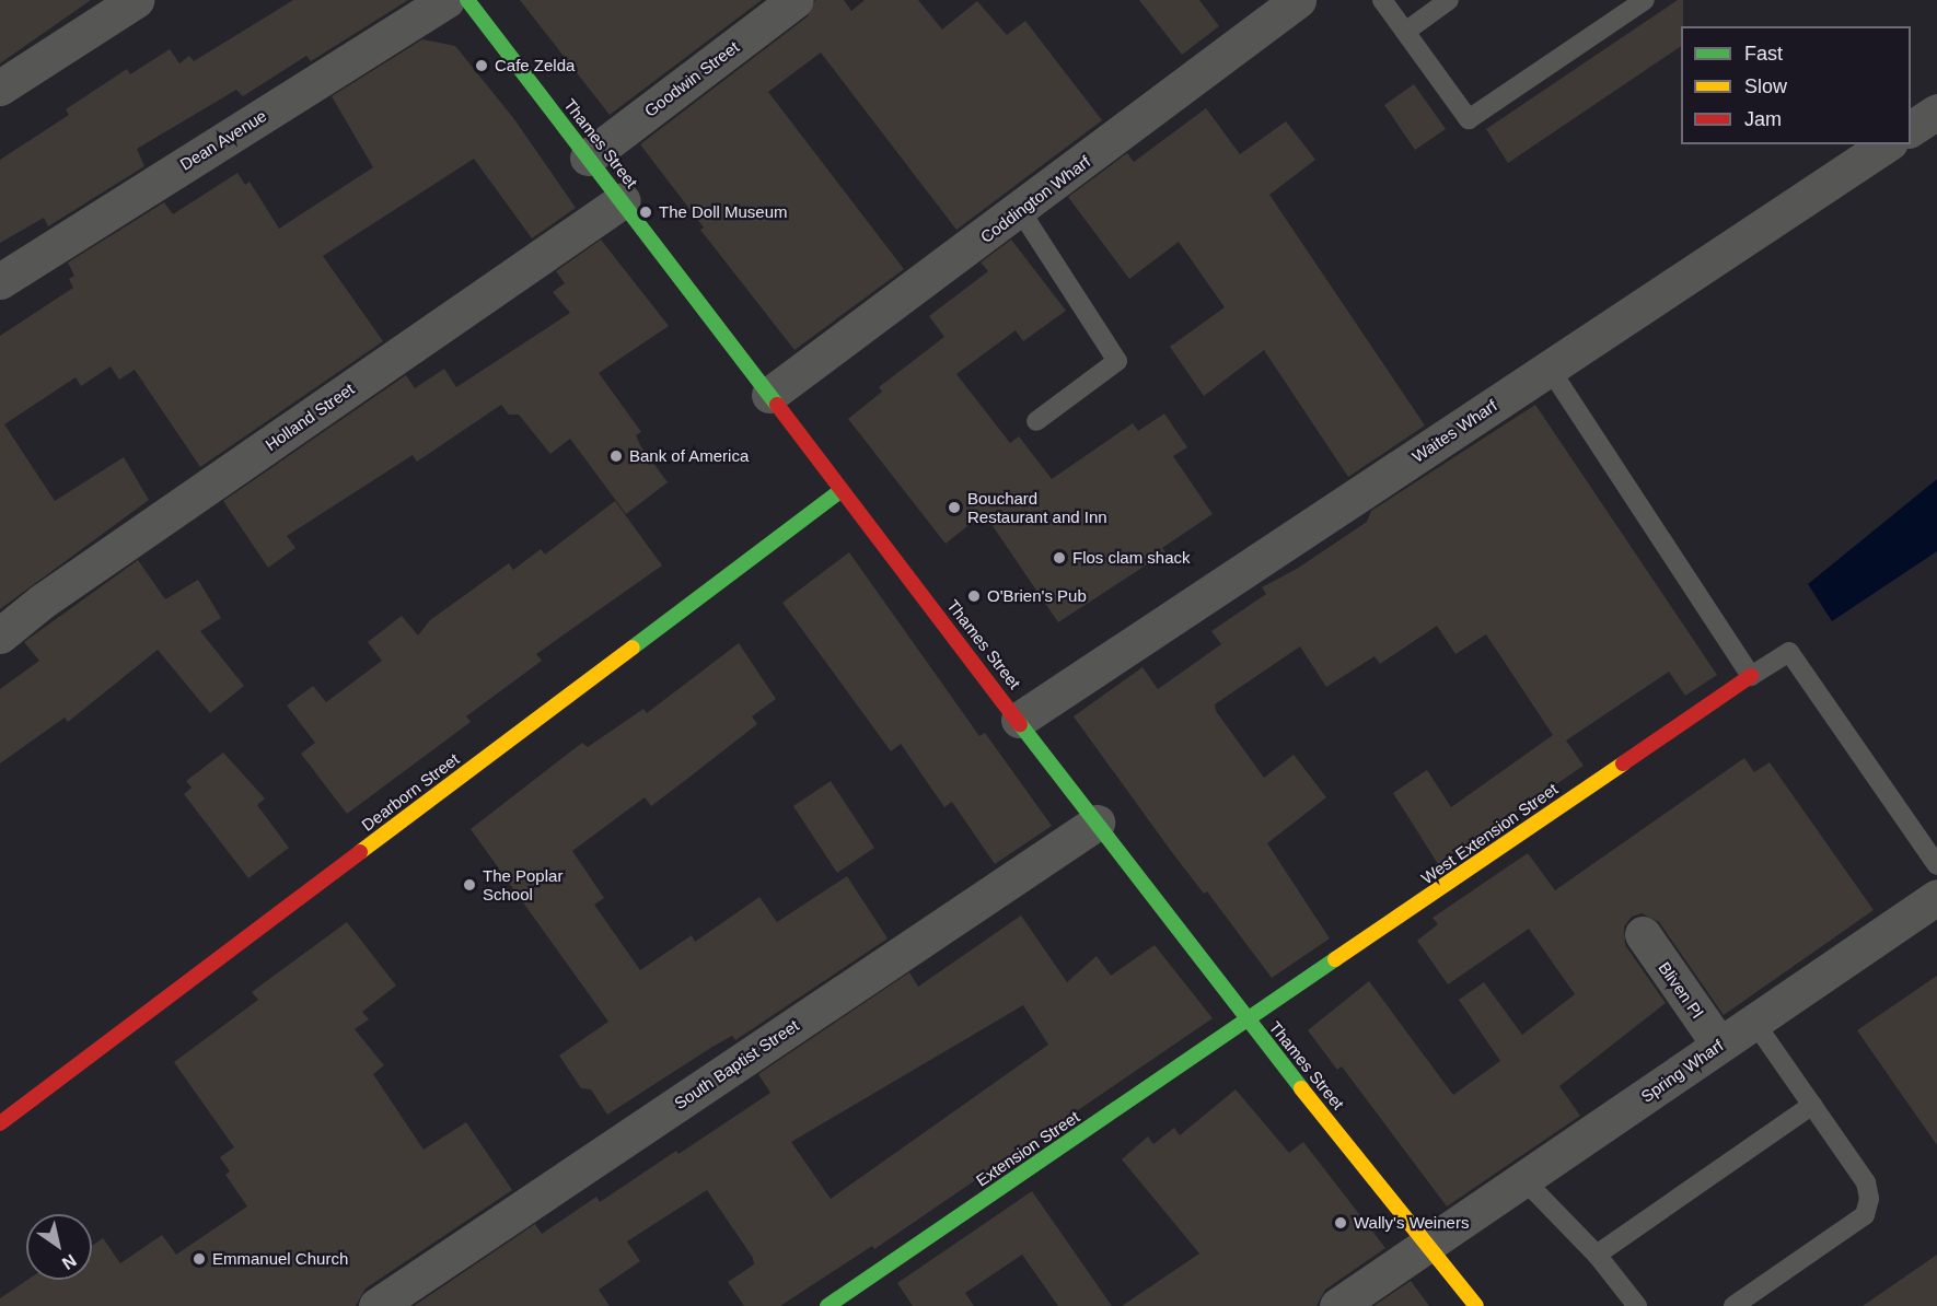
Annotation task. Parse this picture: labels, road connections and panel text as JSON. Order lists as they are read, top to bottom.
{
  "streets": {
    "street": [
      "Goodwin Street",
      "Dean Avenue",
      "Thames Street",
      "Coddington Wharf",
      "Holland Street",
      "Waites Wharf",
      "Dearborn Street",
      "West Extension Street",
      "Bliven Pl",
      "South Baptist Street",
      "Spring Wharf",
      "Extension Street"
    ]
  },
  "crossings": [
    ["Goodwin Street", "Thames Street"],
    ["Thames Street", "Coddington Wharf"],
    ["Thames Street", "Holland Street"],
    ["Thames Street", "Waites Wharf"],
    ["Thames Street", "Dearborn Street"],
    ["Thames Street", "West Extension Street"],
    ["Thames Street", "South Baptist Street"],
    ["Thames Street", "Spring Wharf"],
    ["Thames Street", "Extension Street"],
    ["West Extension Street", "Extension Street"],
    ["Bliven Pl", "Spring Wharf"]
  ],
  "places": [
    "Cafe Zelda",
    "The Doll Museum",
    "Bank of America",
    "Bouchard Restaurant and Inn",
    "Flos clam shack",
    "O'Brien's Pub",
    "The Poplar School",
    "Wally's Weiners",
    "Emmanuel Church"
  ],
  "legend": ["Fast", "Slow", "Jam"],
  "north": "bottom right"
}
